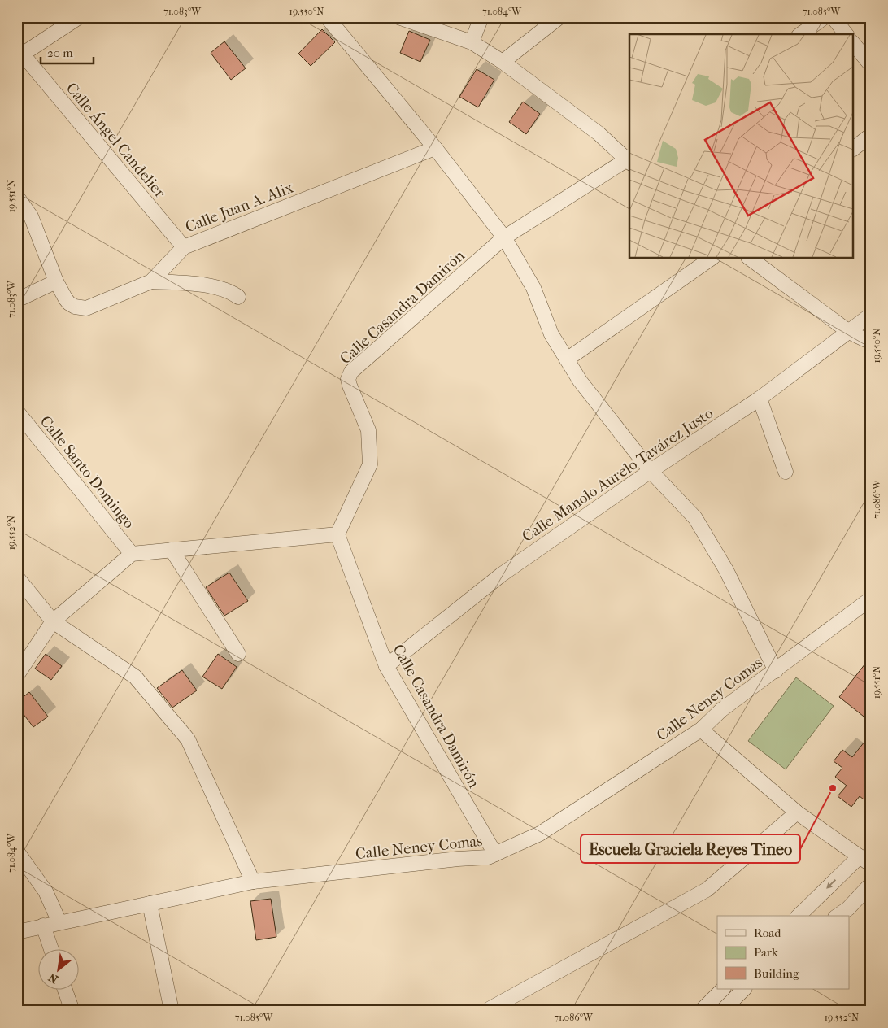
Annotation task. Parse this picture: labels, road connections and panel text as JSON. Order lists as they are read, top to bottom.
{
  "streets": {
    "street": [
      "Calle Ángel Candelier",
      "Calle Juan A. Alix",
      "Calle Casandra Damirón",
      "Calle Santo Domingo",
      "Calle Manolo Aurelo Tavárez Justo",
      "Calle Neney Comas"
    ]
  },
  "crossings": [
    ["Calle Ángel Candelier", "Calle Juan A. Alix"],
    ["Calle Casandra Damirón", "Calle Manolo Aurelo Tavárez Justo"],
    ["Calle Casandra Damirón", "Calle Neney Comas"]
  ],
  "places": ["Escuela Graciela Reyes Tineo"],
  "legend": ["Road", "Park", "Building"],
  "scale_bar": "20 m",
  "north": "bottom left",
  "coordinates": [
    "71.083°W",
    "19.550°N",
    "71.084°W",
    "71.085°W",
    "19.551°N",
    "71.086°W",
    "19.552°N"
  ]
}
